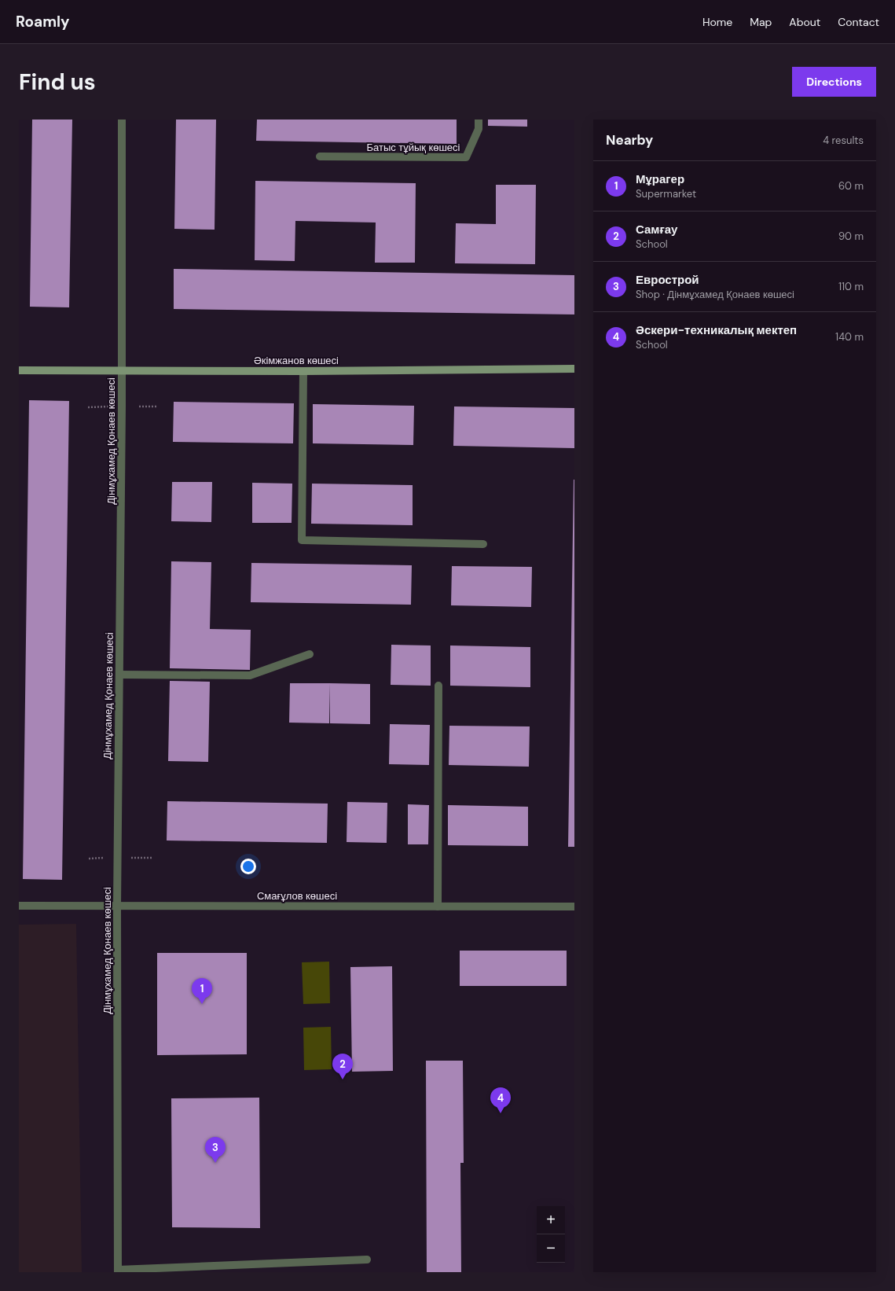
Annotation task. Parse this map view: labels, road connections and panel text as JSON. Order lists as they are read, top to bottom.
{
  "streets": {
    "main road": ["Әкімжанов көшесі"],
    "street": ["Батыс тұйық көшесі", "Дінмұхамед Қонаев көшесі", "Смағұлов көшесі"]
  },
  "crossings": [
    ["Әкімжанов көшесі", "Дінмұхамед Қонаев көшесі"],
    ["Дінмұхамед Қонаев көшесі", "Смағұлов көшесі"]
  ],
  "page": {
    "header": "Roamly",
    "nav": [
      "Home",
      "Map",
      "About",
      "Contact"
    ],
    "buttons": "Directions",
    "title": "Find us",
    "heading": ["Nearby", "4 results"],
    "list": [
      {
        "mark": "1",
        "name": "Мұрагер",
        "note": "Supermarket",
        "value": "60 m"
      },
      {
        "mark": "2",
        "name": "Самғау",
        "note": "School",
        "value": "90 m"
      },
      {
        "mark": "3",
        "name": "Еврострой",
        "note": "Shop · Дінмұхамед Қонаев көшесі",
        "value": "110 m"
      },
      {
        "mark": "4",
        "name": "Әскери-техникалық мектеп",
        "note": "School",
        "value": "140 m"
      }
    ],
    "pins": [
      "1",
      "2",
      "4",
      "3"
    ],
    "map_buttons": ["+", "−"]
  }
}
